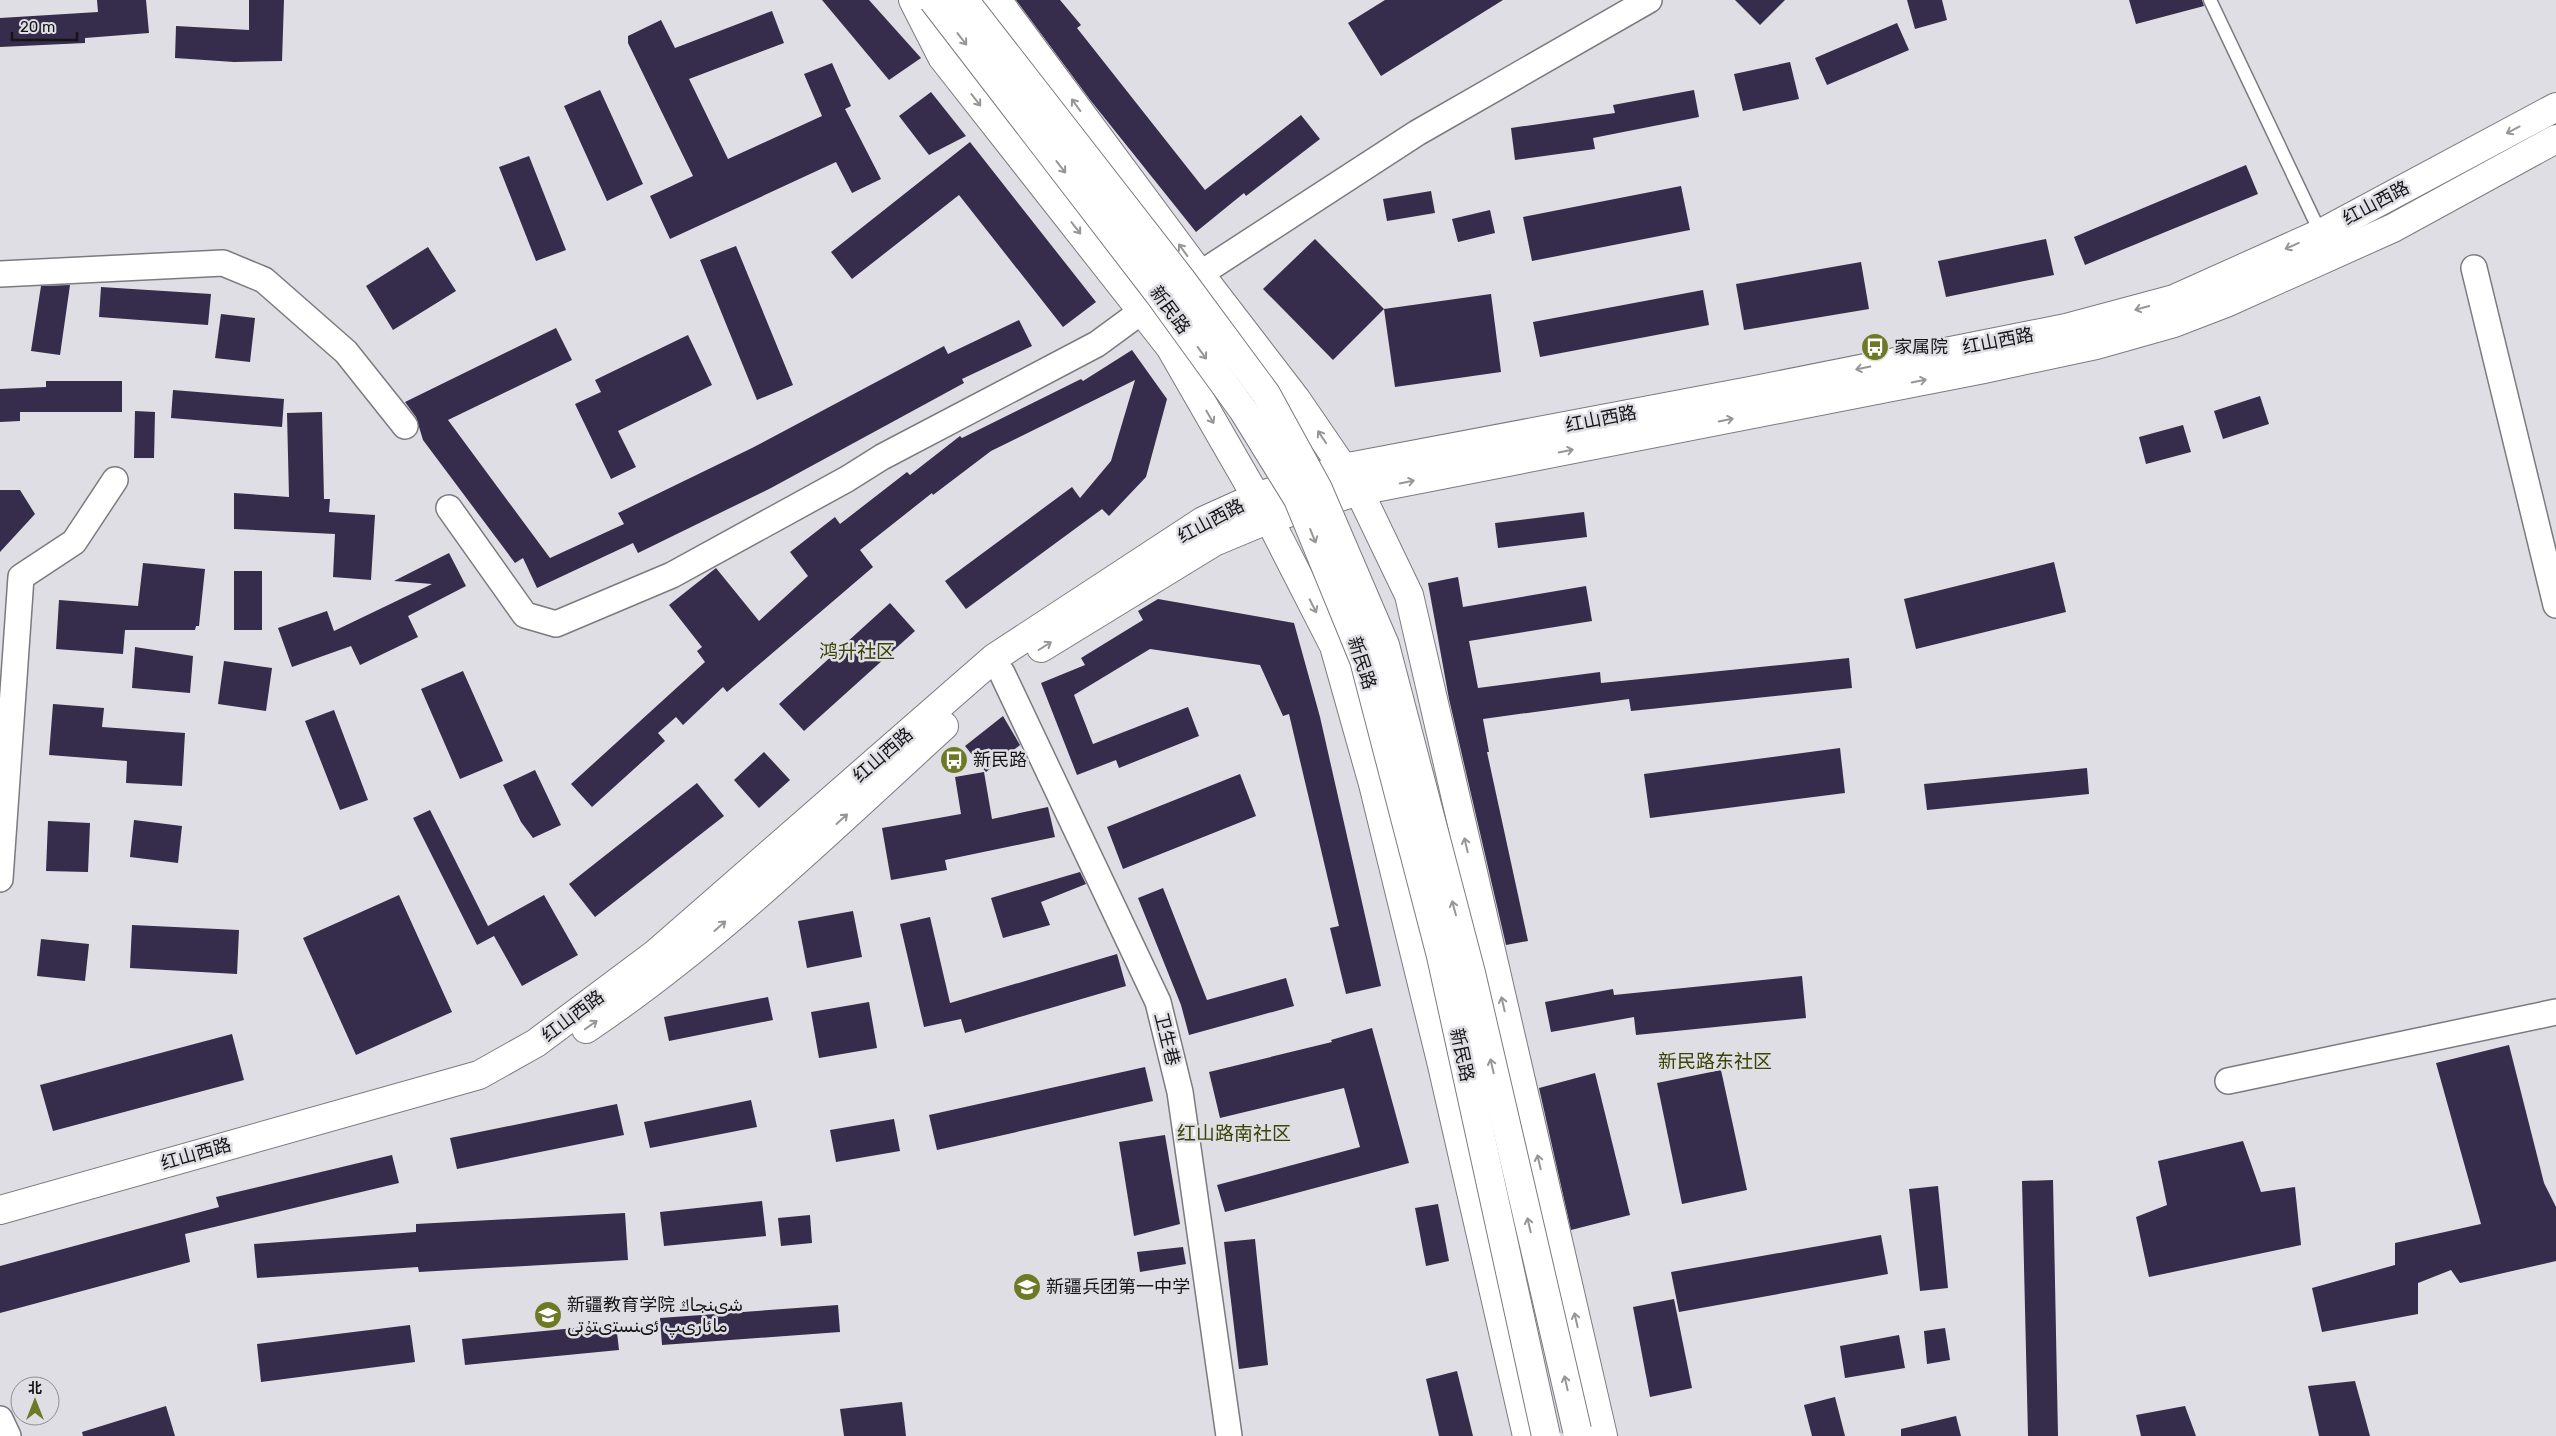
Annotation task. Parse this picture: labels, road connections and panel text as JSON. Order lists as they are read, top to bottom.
{
  "streets": {
    "main road": ["红山西路", "新民路"],
    "street": ["卫生巷"]
  },
  "crossings": [
    ["红山西路", "卫生巷"]
  ],
  "districts": ["鸿升社区", "新民路东社区", "红山路南社区"],
  "places": {
    "bus stop": ["家属院", "新民路"],
    "school or university": ["新疆兵团第一中学", "新疆教育学院 شىنجاڭ مائارىپ ئىنستىتۇتى"]
  },
  "scale_bar": "20 m",
  "north": "top"
}
